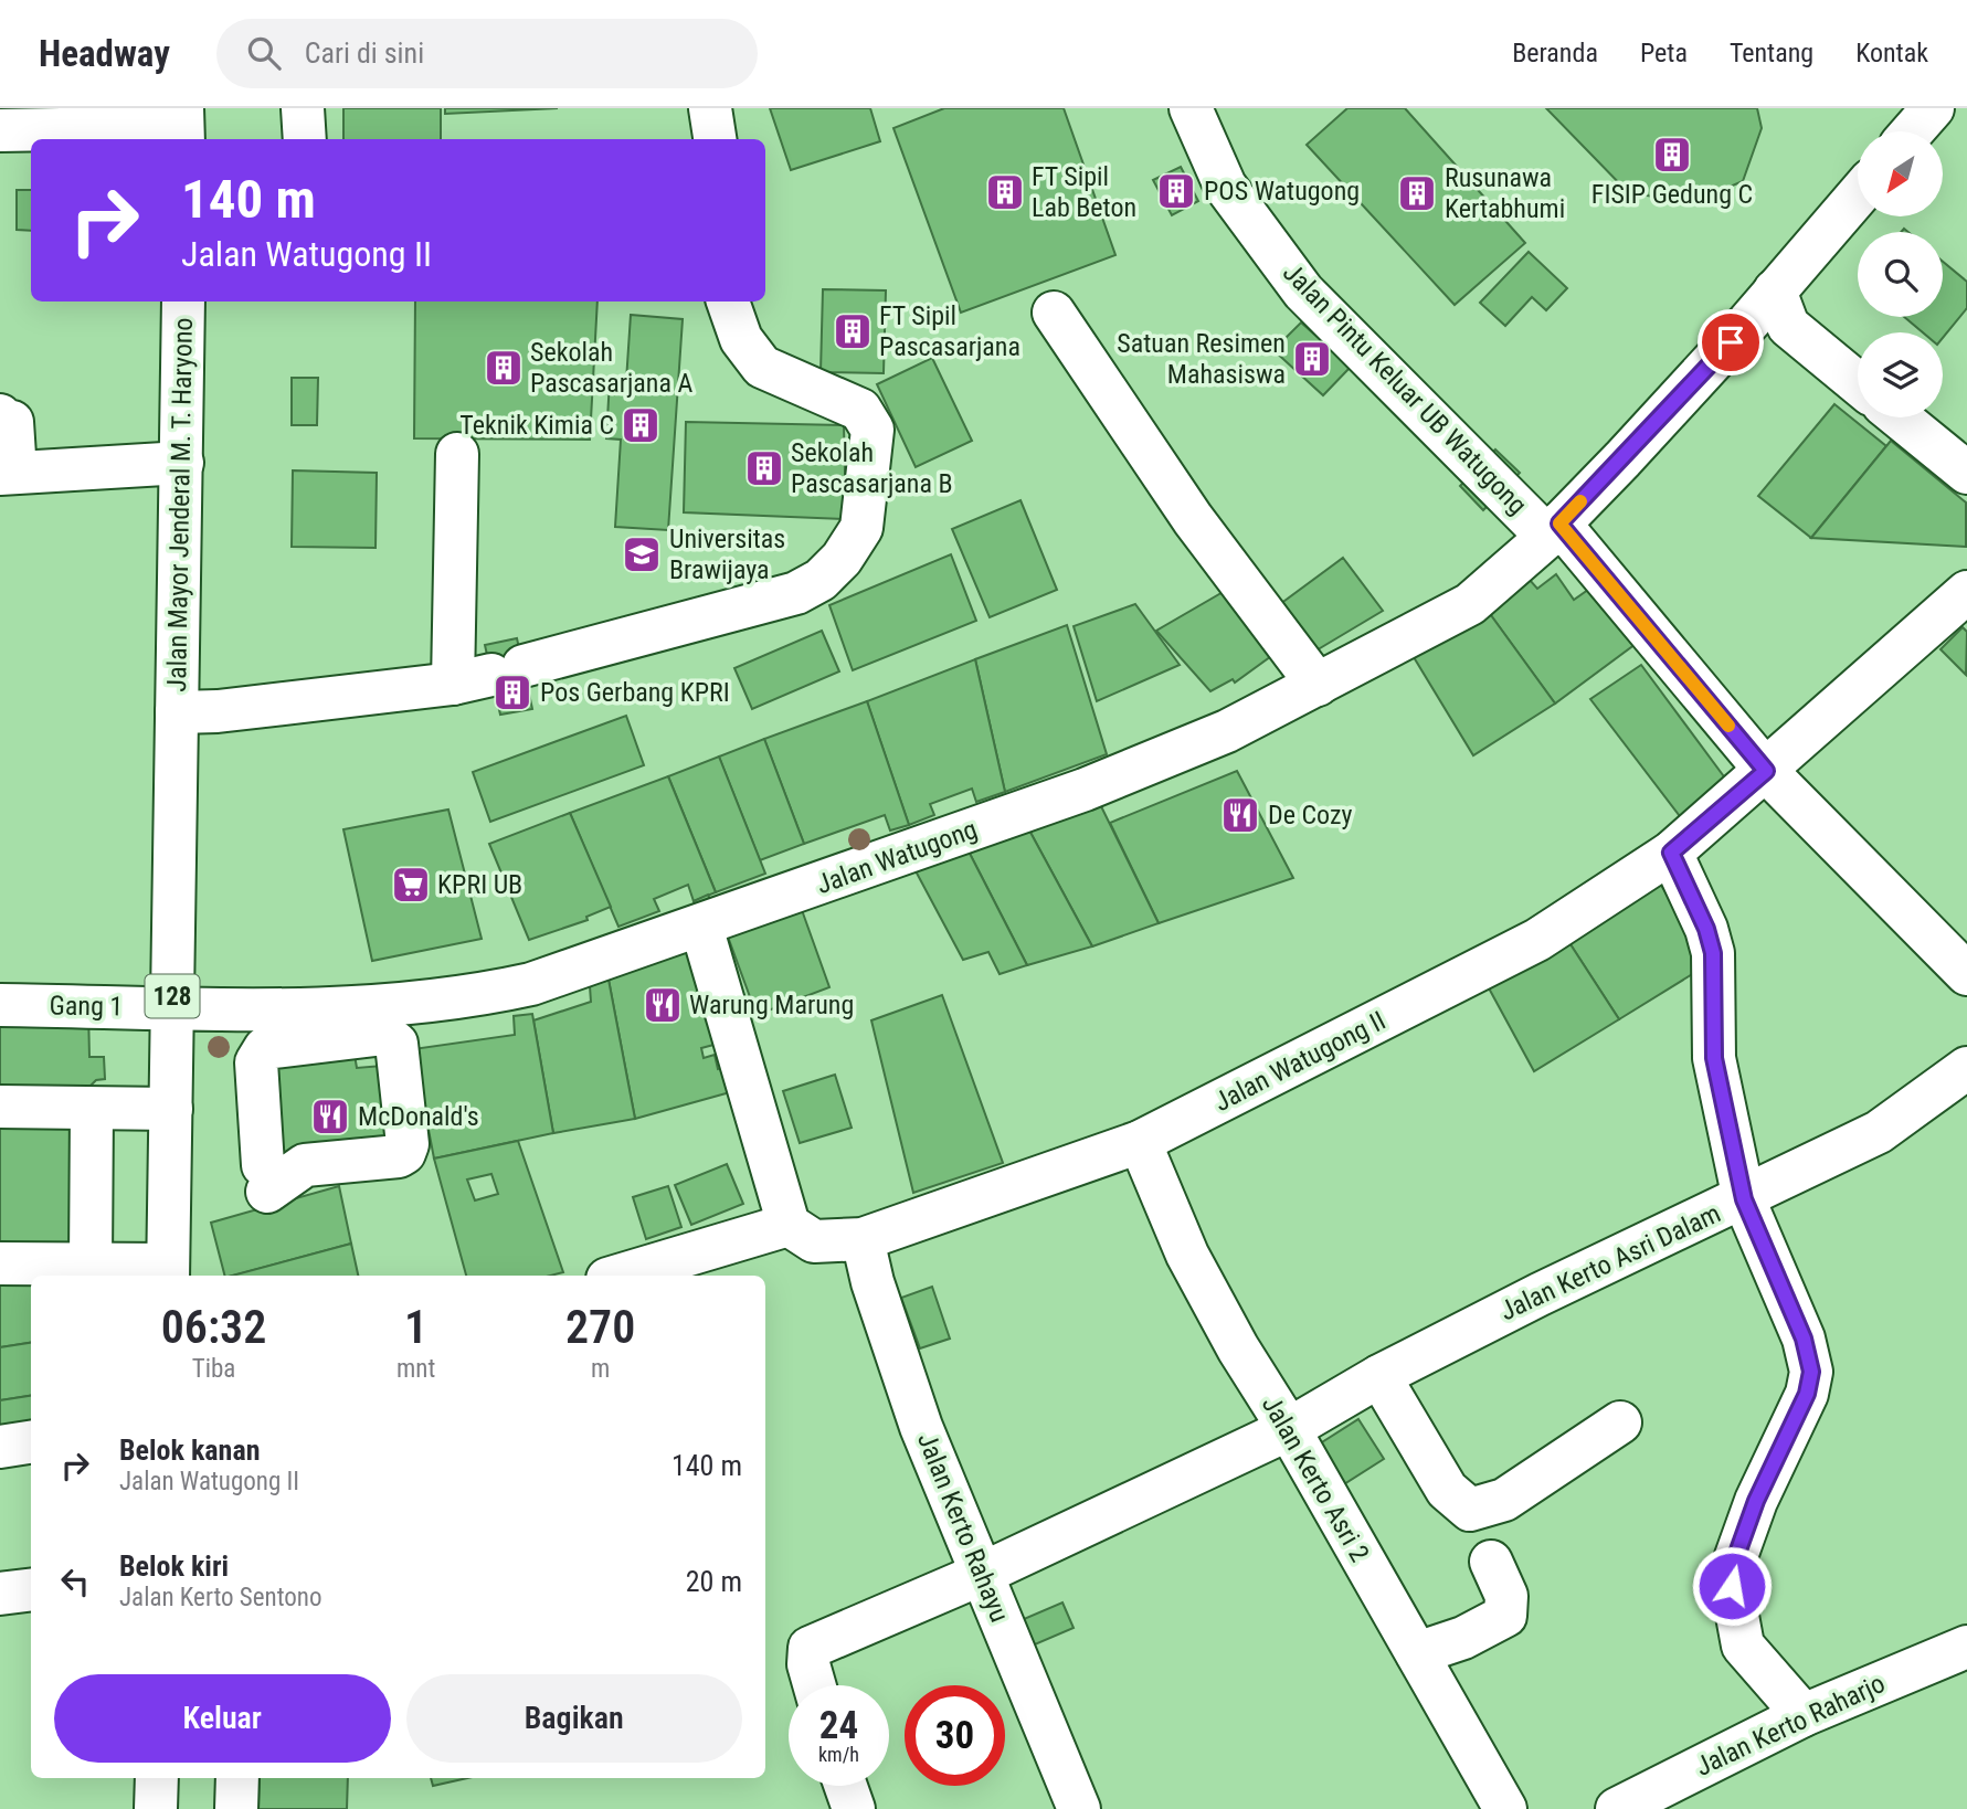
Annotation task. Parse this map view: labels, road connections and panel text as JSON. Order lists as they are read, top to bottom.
{
  "streets": {
    "street": [
      "Jalan Pintu Keluar UB Watugong",
      "Jalan Mayor Jenderal M. T. Haryono",
      "Jalan Watugong",
      "128",
      "Gang 1",
      "Jalan Watugong II",
      "Jalan Kerto Asri Dalam",
      "Jalan Kerto Asri 2",
      "Jalan Kerto Rahayu",
      "Jalan Kerto Raharjo"
    ]
  },
  "crossings": [
    ["Jalan Pintu Keluar UB Watugong", "Jalan Watugong"],
    ["Jalan Pintu Keluar UB Watugong", "Jalan Watugong II"],
    ["Jalan Mayor Jenderal M. T. Haryono", "128"],
    ["Jalan Watugong", "128"],
    ["Jalan Watugong", "Gang 1"],
    ["128", "Gang 1"],
    ["Jalan Watugong II", "Jalan Kerto Asri 2"],
    ["Jalan Watugong II", "Jalan Kerto Rahayu"],
    ["Jalan Kerto Asri Dalam", "Jalan Kerto Asri 2"],
    ["Jalan Kerto Asri Dalam", "Jalan Kerto Rahayu"]
  ],
  "places": {
    "building": [
      "FISIP Gedung C",
      "POS Watugong",
      "FT Sipil Lab Beton",
      "Rusunawa Kertabhumi",
      "FT Sipil Pascasarjana",
      "Satuan Resimen Mahasiswa",
      "Sekolah Pascasarjana A",
      "Teknik Kimia C",
      "Sekolah Pascasarjana B",
      "Pos Gerbang KPRI"
    ],
    "school or university": ["Universitas Brawijaya"],
    "restaurant": ["De Cozy", "Warung Marung", "McDonald's"],
    "supermarket": ["KPRI UB"]
  },
  "north": "bottom left",
  "page": {
    "header": "Headway",
    "search": "Cari di sini",
    "nav": [
      "Beranda",
      "Peta",
      "Tentang",
      "Kontak"
    ],
    "turn": ["140 m", "Jalan Watugong II"],
    "eta": [
      "06:32",
      "Tiba",
      "1",
      "mnt",
      "270",
      "m"
    ],
    "list": [
      {
        "name": "Belok kanan",
        "note": "Jalan Watugong II",
        "value": "140 m"
      },
      {
        "name": "Belok kiri",
        "note": "Jalan Kerto Sentono",
        "value": "20 m"
      }
    ],
    "buttons": ["Keluar", "Bagikan"],
    "speed": "24 km/h",
    "limit": "30"
  }
}
